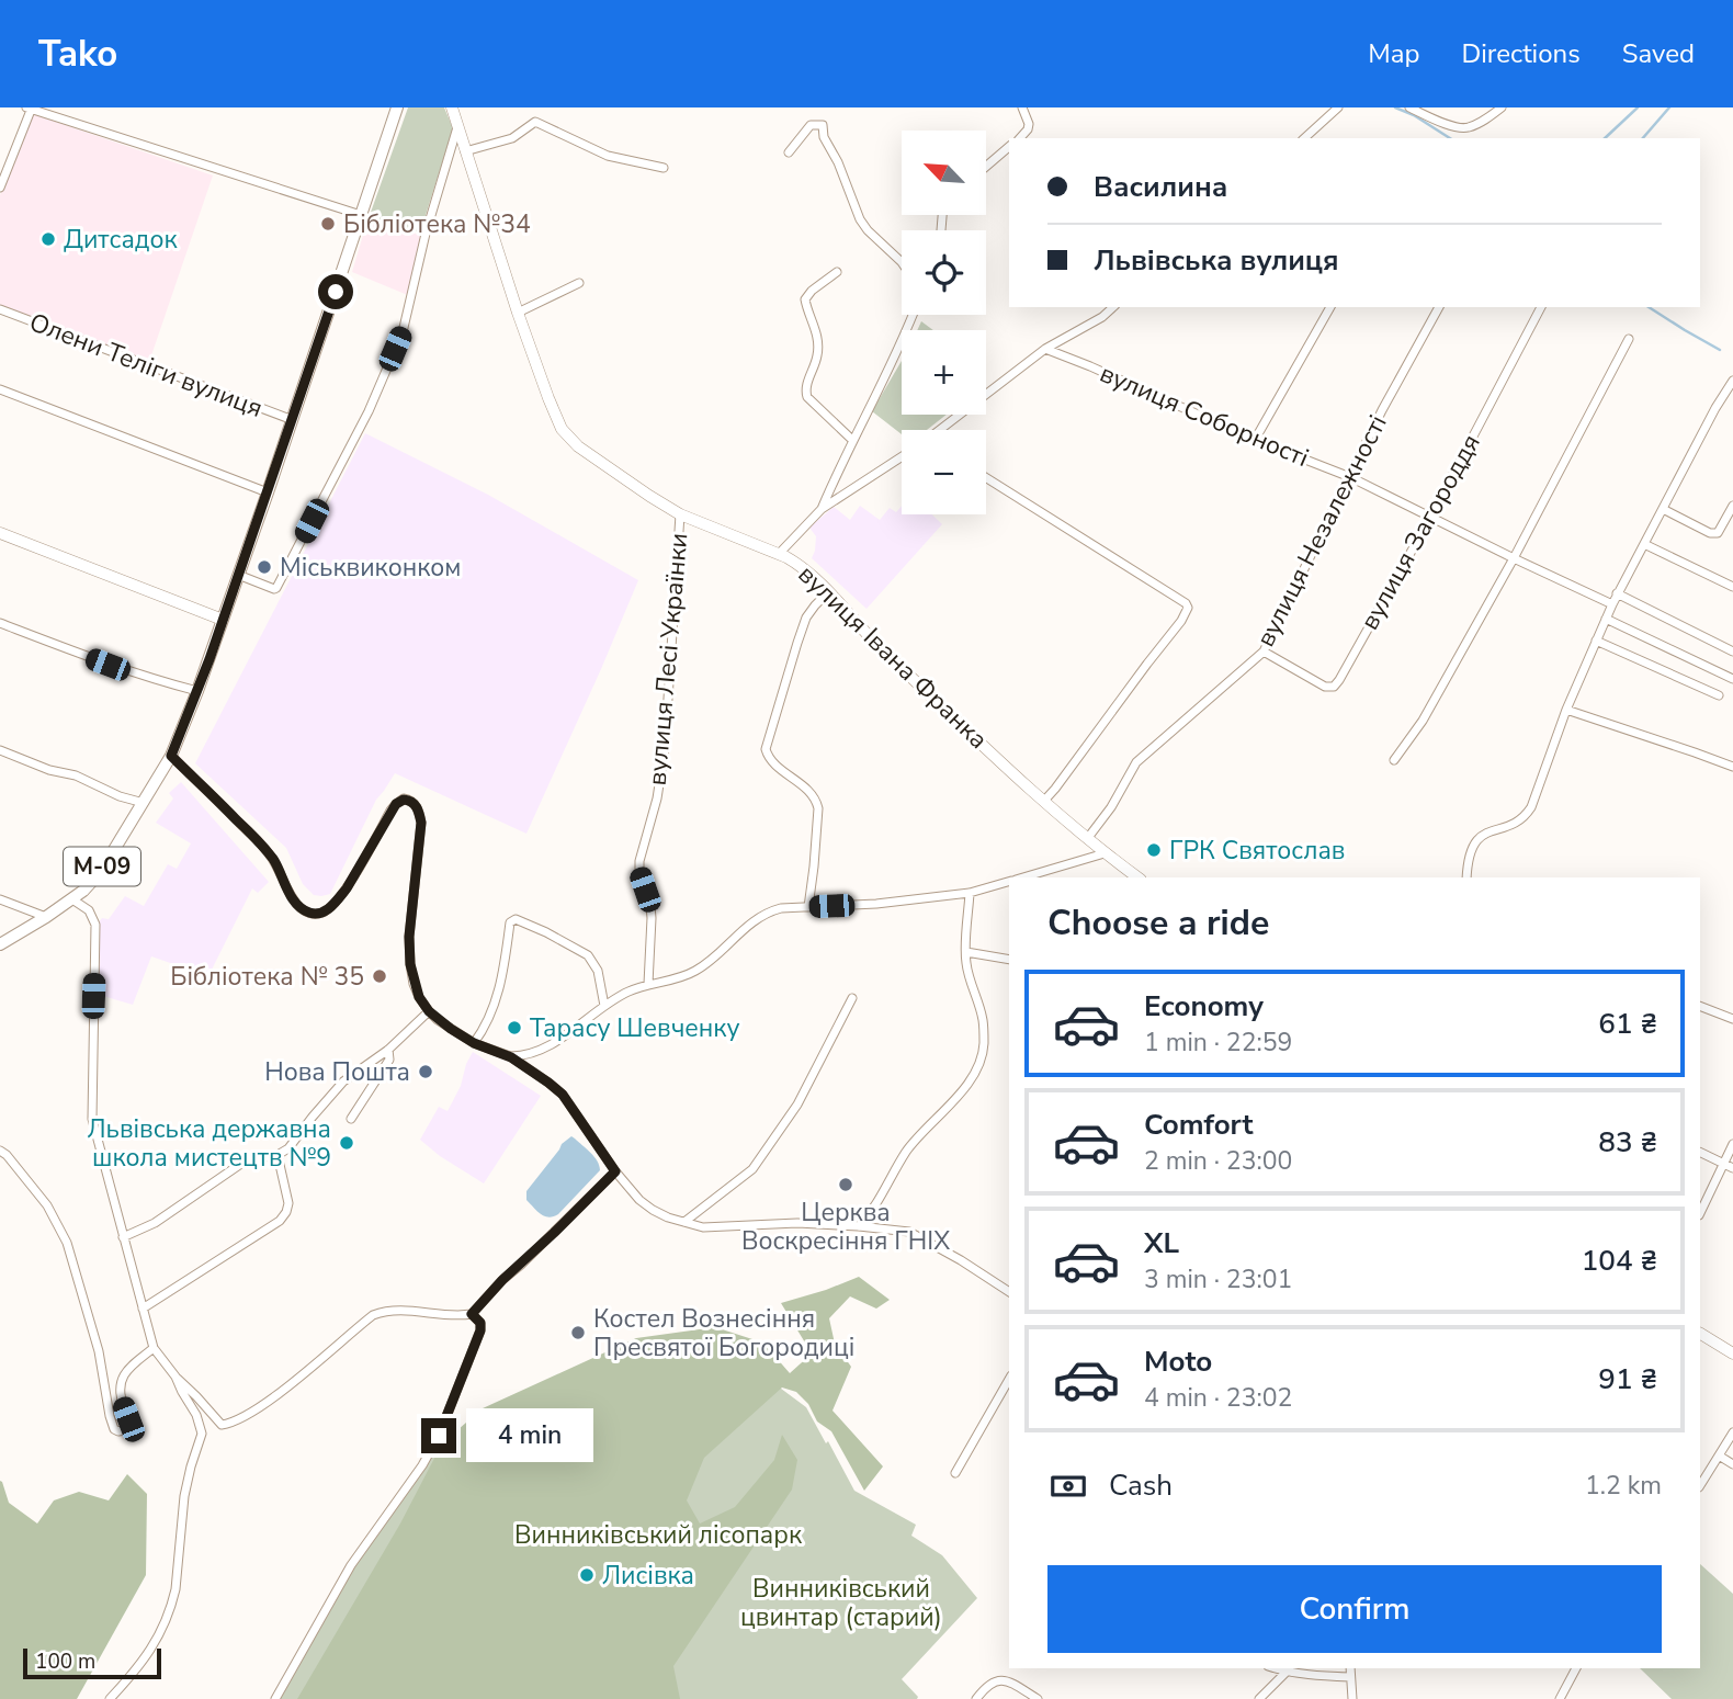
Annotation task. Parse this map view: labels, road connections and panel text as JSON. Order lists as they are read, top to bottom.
{
  "streets": {
    "main road": ["М-09"],
    "street": [
      "Олени Теліги вулиця",
      "вулиця Соборності",
      "вулиця Незалежності",
      "вулиця Загороддя",
      "вулиця Івана Франка",
      "вулиця Лесі Українки"
    ]
  },
  "crossings": [
    ["Олени Теліги вулиця", "М-09"],
    ["вулиця Соборності", "вулиця Незалежності"],
    ["вулиця Соборності", "вулиця Загороддя"],
    ["вулиця Незалежності", "вулиця Загороддя"],
    ["вулиця Незалежності", "вулиця Івана Франка"],
    ["вулиця Івана Франка", "вулиця Лесі Українки"]
  ],
  "parks": ["Винниківський лісопарк", "Винниківський цвинтар (старий)"],
  "places": [
    "Бібліотека №34",
    "Дитсадок",
    "Міськвиконком",
    "ГРК Святослав",
    "Бібліотека № 35",
    "Тарасу Шевченку",
    "Нова Пошта",
    "Львівська державна школа мистецтв №9",
    "Церква Воскресіння ГНІХ",
    "Костел Вознесіння Пресвятої Богородиці",
    "Лисівка"
  ],
  "scale_bar": "100 m",
  "north": "top left",
  "page": {
    "header": "Tako",
    "nav": ["Map", "Directions", "Saved"],
    "map_buttons": ["+", "−"],
    "banner": ["Василина", "Львівська вулиця"],
    "heading": "Choose a ride",
    "list": [
      {
        "name": "Economy",
        "note": "1 min · 22:59",
        "value": "61 ₴"
      },
      {
        "name": "Comfort",
        "note": "2 min · 23:00",
        "value": "83 ₴"
      },
      {
        "name": "XL",
        "note": "3 min · 23:01",
        "value": "104 ₴"
      },
      {
        "name": "Moto",
        "note": "4 min · 23:02",
        "value": "91 ₴"
      }
    ],
    "bubble": "4 min",
    "pay": ["Cash", "1.2 km"],
    "buttons": "Confirm",
    "scale": "100 m"
  }
}
